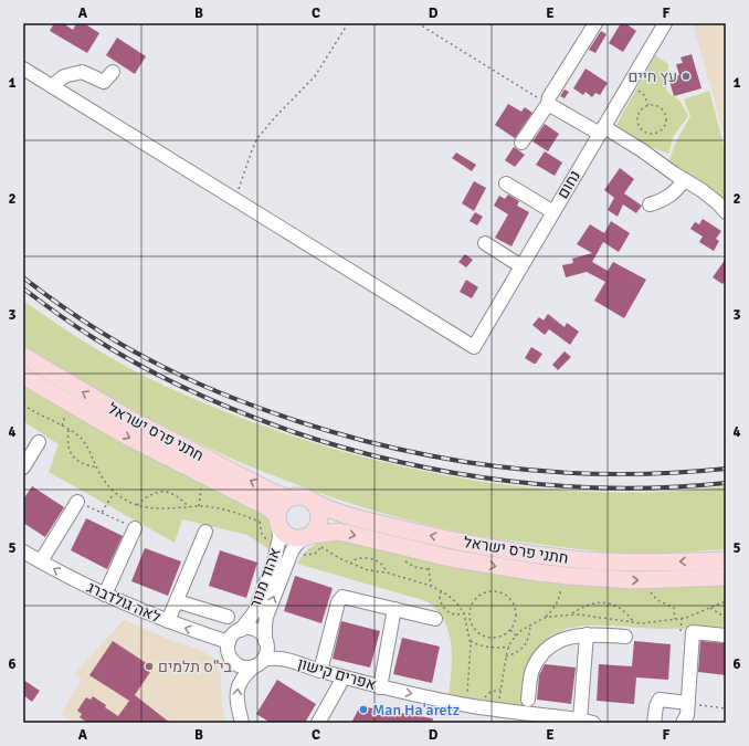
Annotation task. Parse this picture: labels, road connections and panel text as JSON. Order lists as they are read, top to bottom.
{
  "streets": {
    "main road": ["חתני פרס ישראל"],
    "street": [
      "נחום",
      "אהוד מנור",
      "לאה גולדברג",
      "אפרים קישון"
    ]
  },
  "crossings": [
    ["חתני פרס ישראל", "אהוד מנור"],
    ["אהוד מנור", "לאה גולדברג"],
    ["אהוד מנור", "אפרים קישון"],
    ["לאה גולדברג", "אפרים קישון"]
  ],
  "places": ["עץ חיים", "בי\"ס תלמים", "Man Ha'aretz"],
  "grid": {
    "columns": [
      "A",
      "B",
      "C",
      "D",
      "E",
      "F"
    ],
    "rows": [
      "1",
      "2",
      "3",
      "4",
      "5",
      "6"
    ]
  }
}
